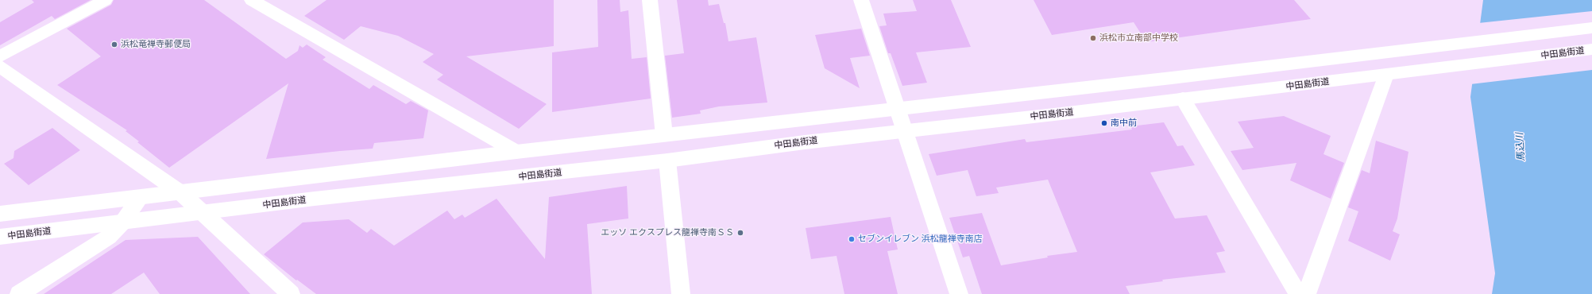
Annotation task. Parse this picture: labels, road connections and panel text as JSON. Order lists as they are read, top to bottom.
{
  "streets": {
    "street": ["中田島街道"]
  },
  "water": ["馬込川"],
  "places": [
    "浜松市立南部中学校",
    "浜松竜禅寺郵便局",
    "南中前",
    "エッソ エクスプレス龍禅寺南ＳＳ",
    "セブンイレブン 浜松龍禅寺南店"
  ]
}
